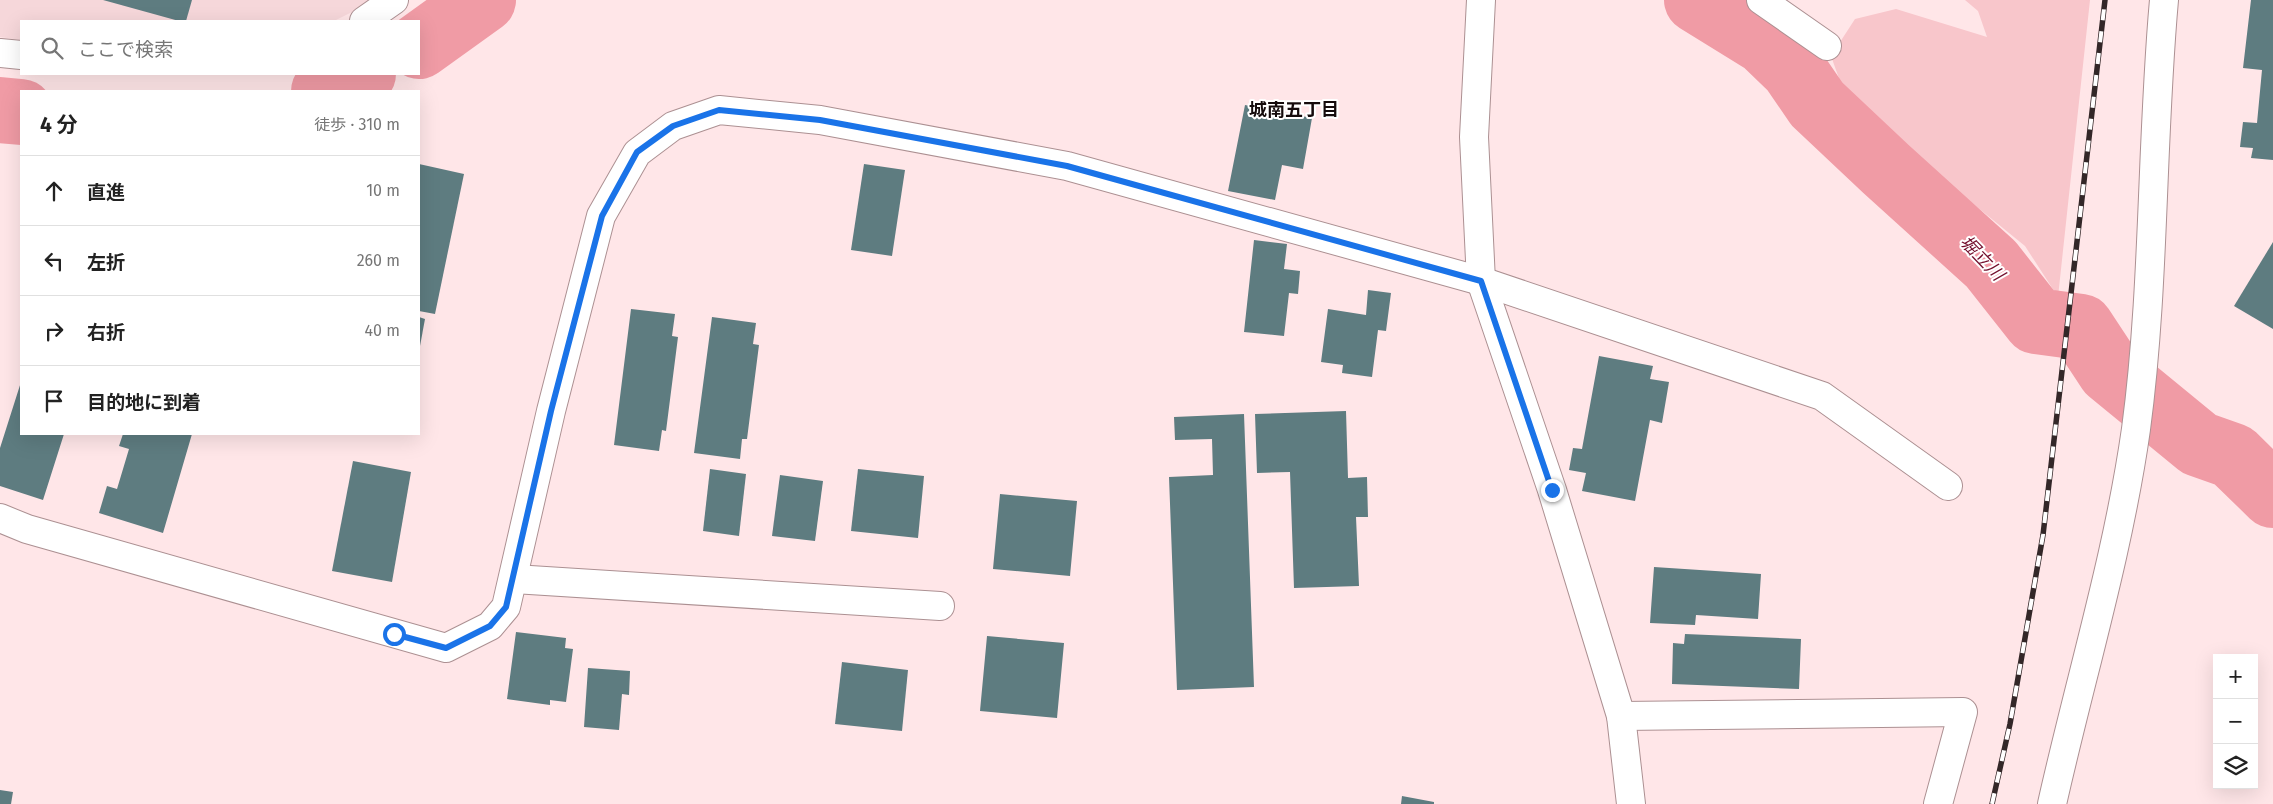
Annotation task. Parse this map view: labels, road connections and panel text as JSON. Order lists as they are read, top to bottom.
{
  "districts": ["城南五丁目"],
  "water": ["堀立川"],
  "page": {
    "search": "ここで検索",
    "heading": ["4 分", "徒歩 · 310 m"],
    "list": [
      ["直進", "10 m"],
      ["左折", "260 m"],
      ["右折", "40 m"],
      "目的地に到着"
    ],
    "map_buttons": ["+", "−"]
  }
}
